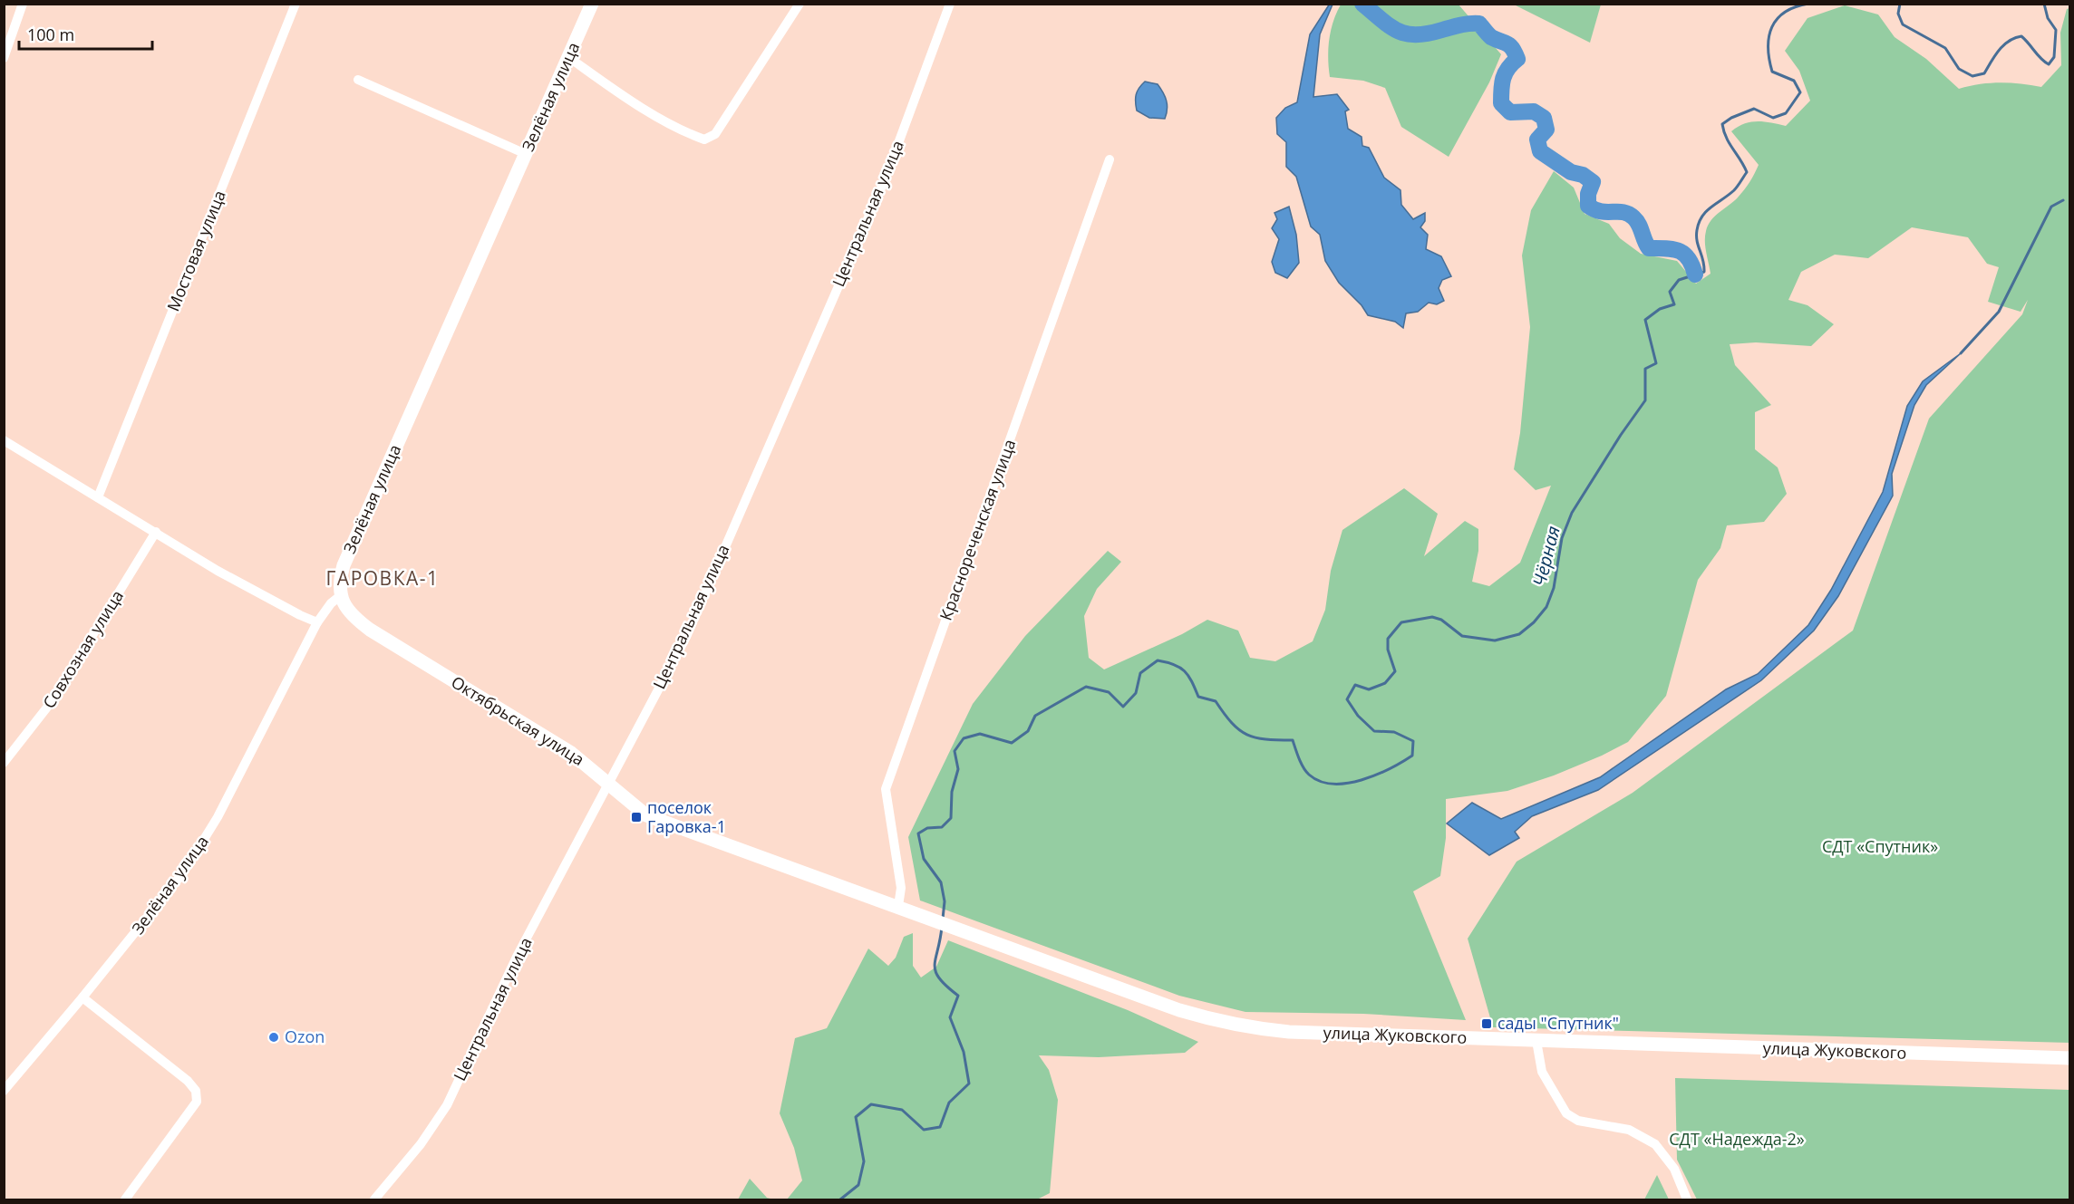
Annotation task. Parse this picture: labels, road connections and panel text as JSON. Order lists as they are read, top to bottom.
{
  "streets": {
    "main road": ["Зелёная улица", "Октябрьская улица", "улица Жуковского"],
    "street": [
      "Центральная улица",
      "Мостовая улица",
      "Краснореченская улица",
      "Совхозная улица"
    ]
  },
  "crossings": [
    ["Зелёная улица", "Октябрьская улица"],
    ["Центральная улица", "Октябрьская улица"],
    ["Краснореченская улица", "Октябрьская улица"],
    ["Октябрьская улица", "улица Жуковского"]
  ],
  "districts": ["ГАРОВКА-1"],
  "water": ["Чёрная"],
  "parks": ["СДТ «Спутник»", "СДТ «Надежда-2»"],
  "places": {
    "transit": ["поселок Гаровка-1", "сады \"Спутник\""],
    "other": ["Ozon"]
  },
  "scale_bar": "100 m"
}
